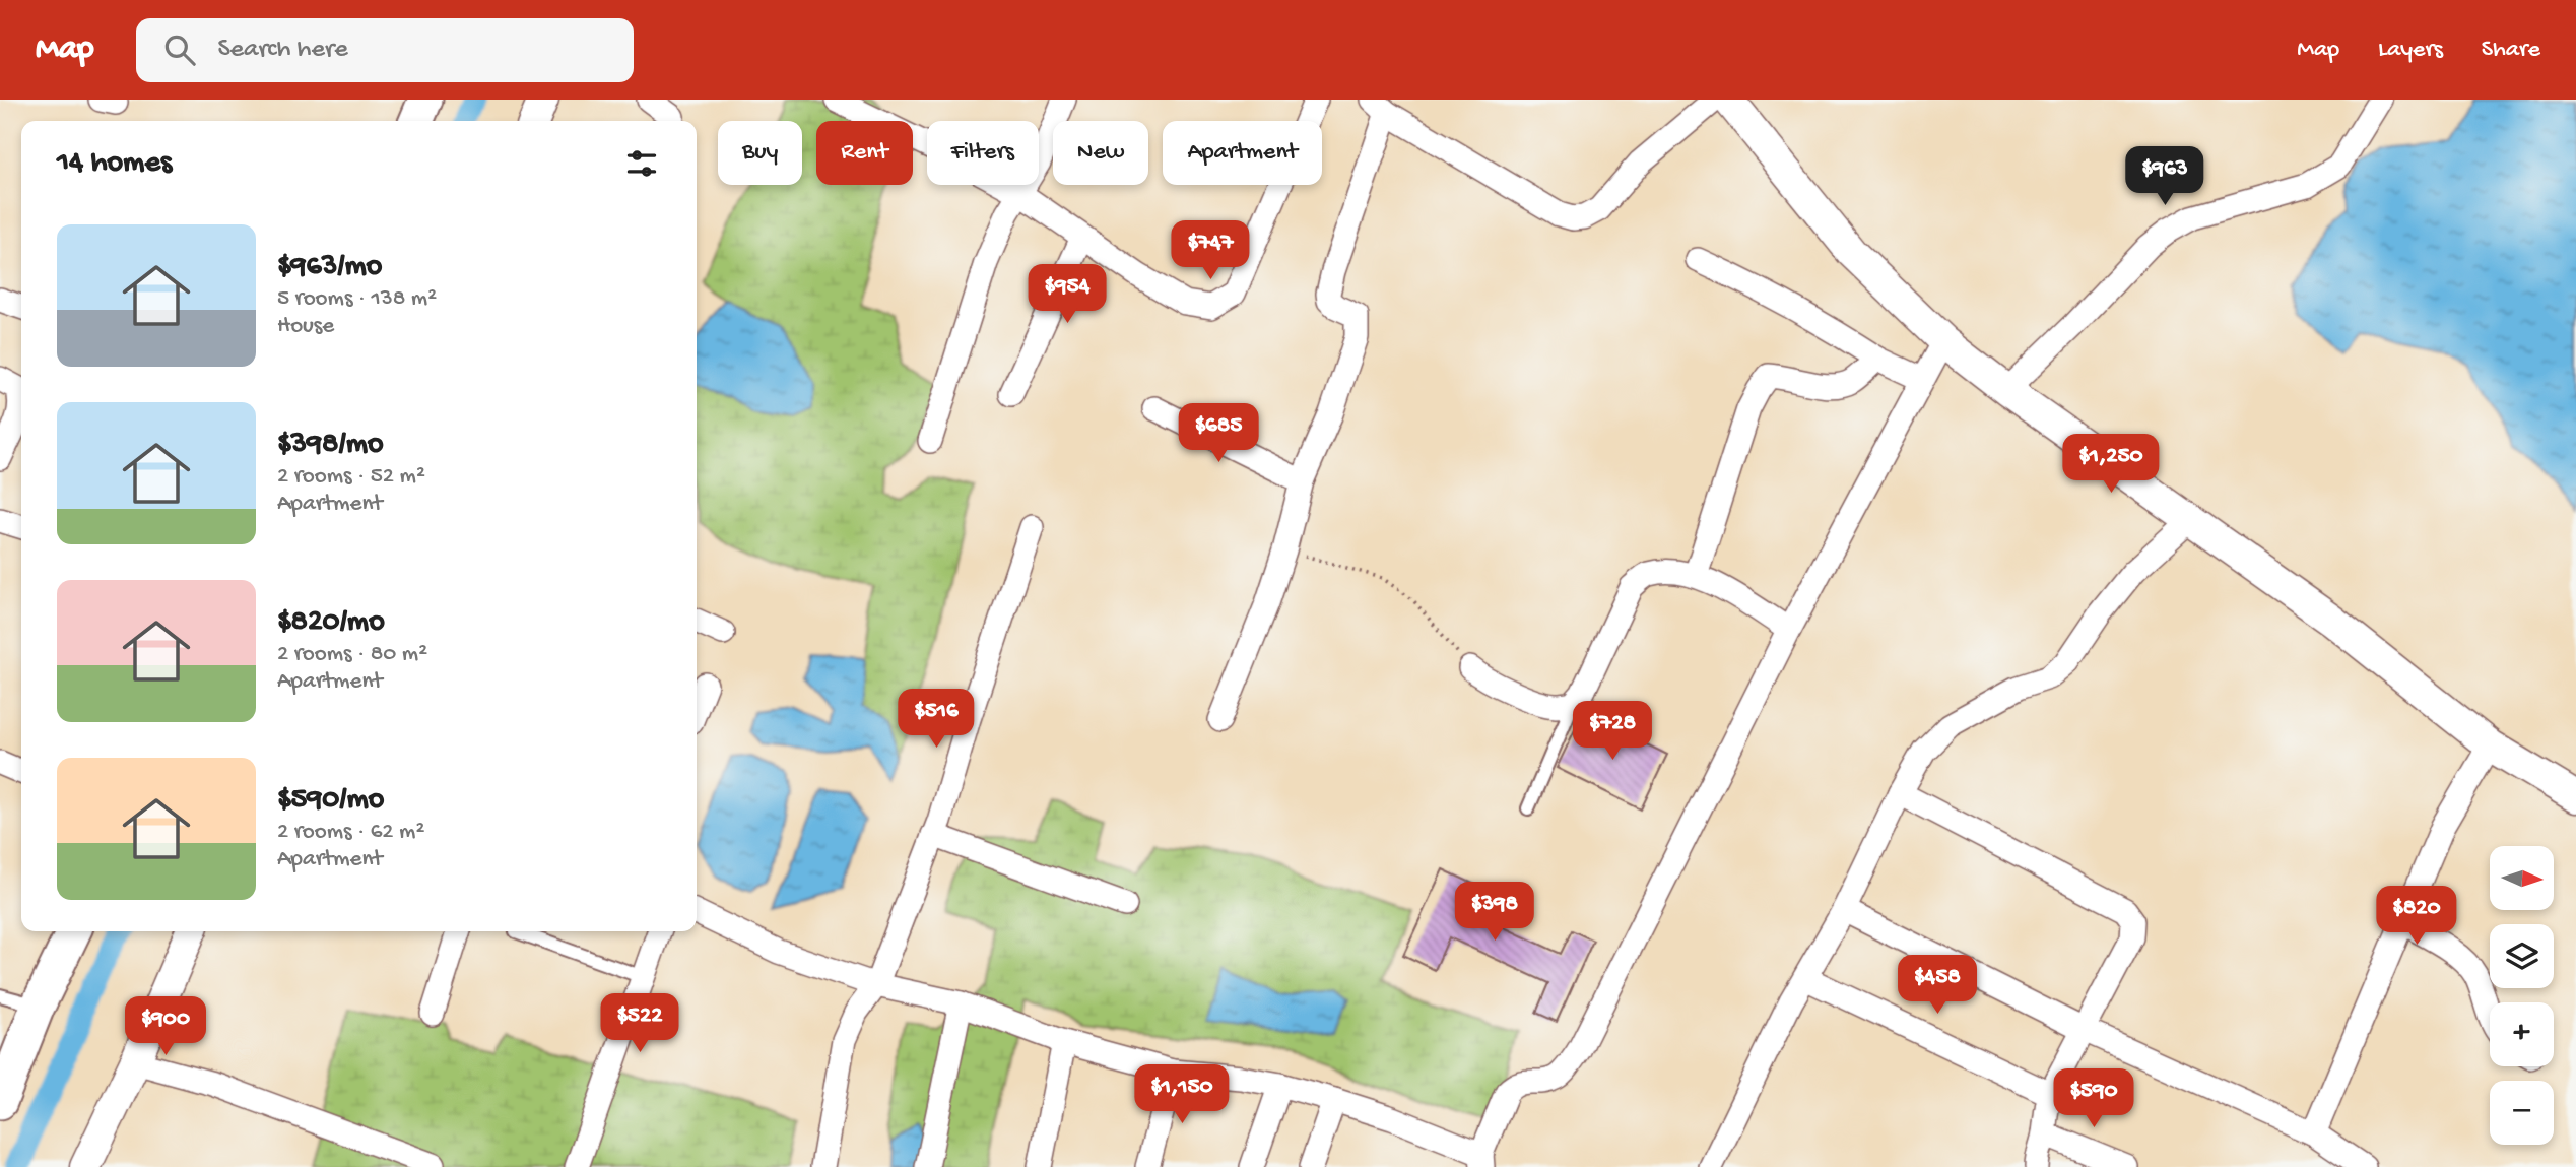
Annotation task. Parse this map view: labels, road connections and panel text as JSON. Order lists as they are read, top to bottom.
{
  "north": "right",
  "page": {
    "header": "Map",
    "search": "Search here",
    "nav": ["Map", "Layers", "Share"],
    "chip": [
      "Buy",
      "Rent",
      "Filters",
      "New",
      "Apartment"
    ],
    "heading": "14 homes",
    "price": [
      "$963",
      "$747",
      "$954",
      "$685",
      "$1,250",
      "$516",
      "$728",
      "$398",
      "$820",
      "$458",
      "$522",
      "$900",
      "$1,150",
      "$590"
    ],
    "list": [
      {
        "name": "$963/mo",
        "note": "5 rooms · 138 m² · House"
      },
      {
        "name": "$398/mo",
        "note": "2 rooms · 52 m² · Apartment"
      },
      {
        "name": "$820/mo",
        "note": "2 rooms · 80 m² · Apartment"
      },
      {
        "name": "$590/mo",
        "note": "2 rooms · 62 m² · Apartment"
      }
    ],
    "map_buttons": ["+", "−"]
  }
}
